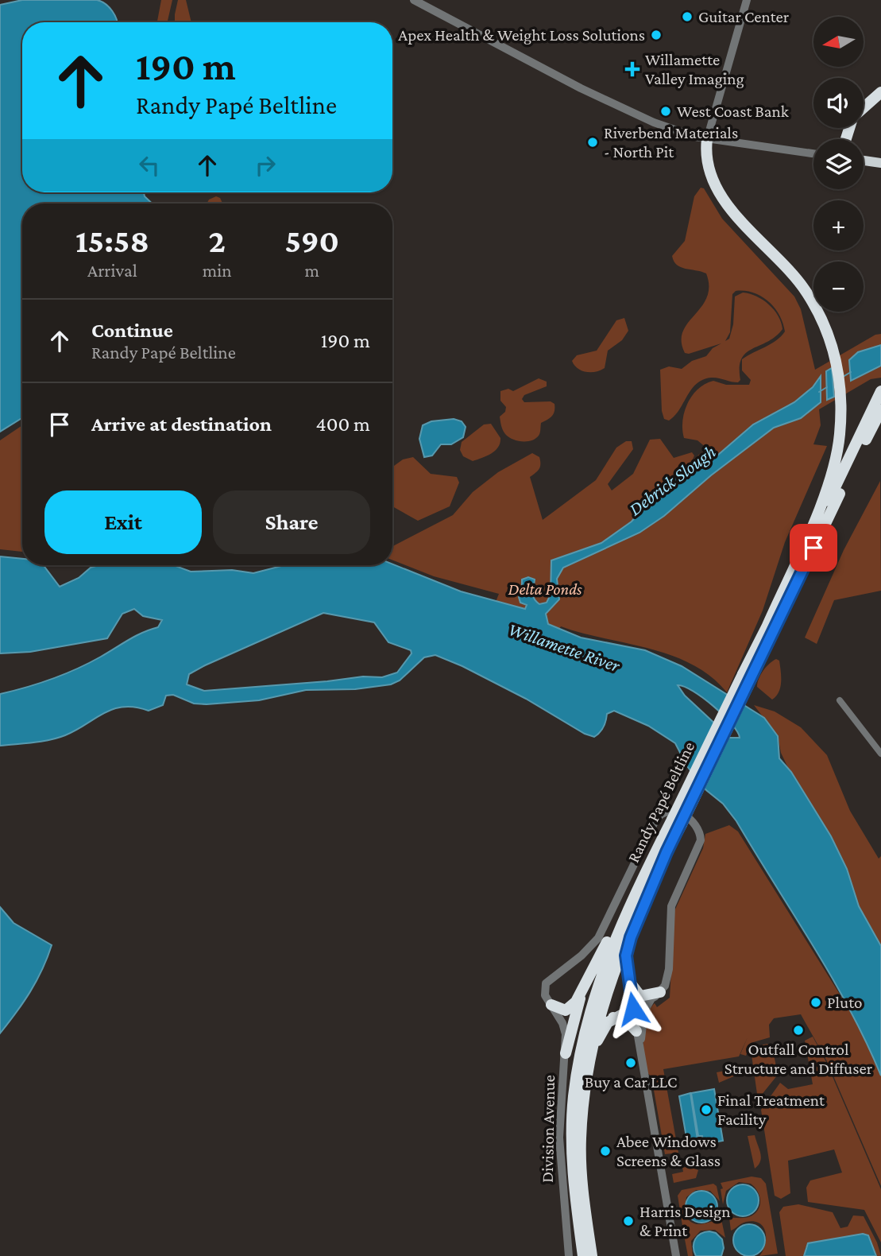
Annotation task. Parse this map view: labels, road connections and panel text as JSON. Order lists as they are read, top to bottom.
{
  "streets": {
    "highway": ["Randy Papé Beltline"],
    "street": ["Division Avenue"]
  },
  "water": ["Debrick Slough", "Willamette River"],
  "parks": ["Delta Ponds"],
  "places": {
    "other": [
      "Guitar Center",
      "Apex Health & Weight Loss Solutions",
      "West Coast Bank",
      "Riverbend Materials - North Pit",
      "Pluto",
      "Outfall Control Structure and Diffuser",
      "Buy a Car LLC",
      "Final Treatment Facility",
      "Abee Windows Screens & Glass",
      "Harris Design & Print"
    ],
    "health": ["Willamette Valley Imaging"]
  },
  "north": "left",
  "page": {
    "map_buttons": ["+", "−"],
    "turn": ["190 m", "Randy Papé Beltline"],
    "eta": [
      "15:58",
      "Arrival",
      "2",
      "min",
      "590",
      "m"
    ],
    "list": [
      {
        "name": "Continue",
        "note": "Randy Papé Beltline",
        "value": "190 m"
      },
      {
        "name": "Arrive at destination",
        "value": "400 m"
      }
    ],
    "buttons": ["Exit", "Share"]
  }
}
